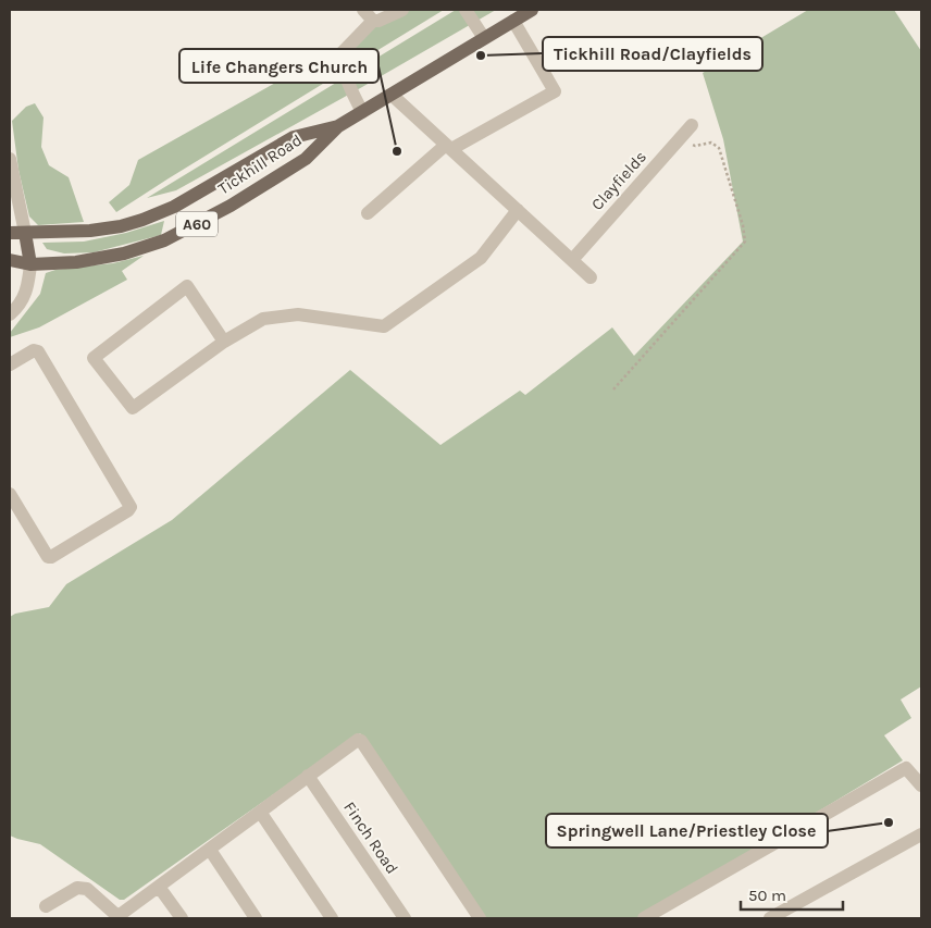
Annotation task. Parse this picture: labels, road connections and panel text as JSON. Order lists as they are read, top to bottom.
{
  "streets": {
    "main road": ["Tickhill Road", "A60"],
    "street": ["Clayfields", "Finch Road"]
  },
  "crossings": [
    ["Tickhill Road", "A60"]
  ],
  "places": ["Tickhill Road/Clayfields", "Life Changers Church", "Springwell Lane/Priestley Close"],
  "scale_bar": "50 m"
}
